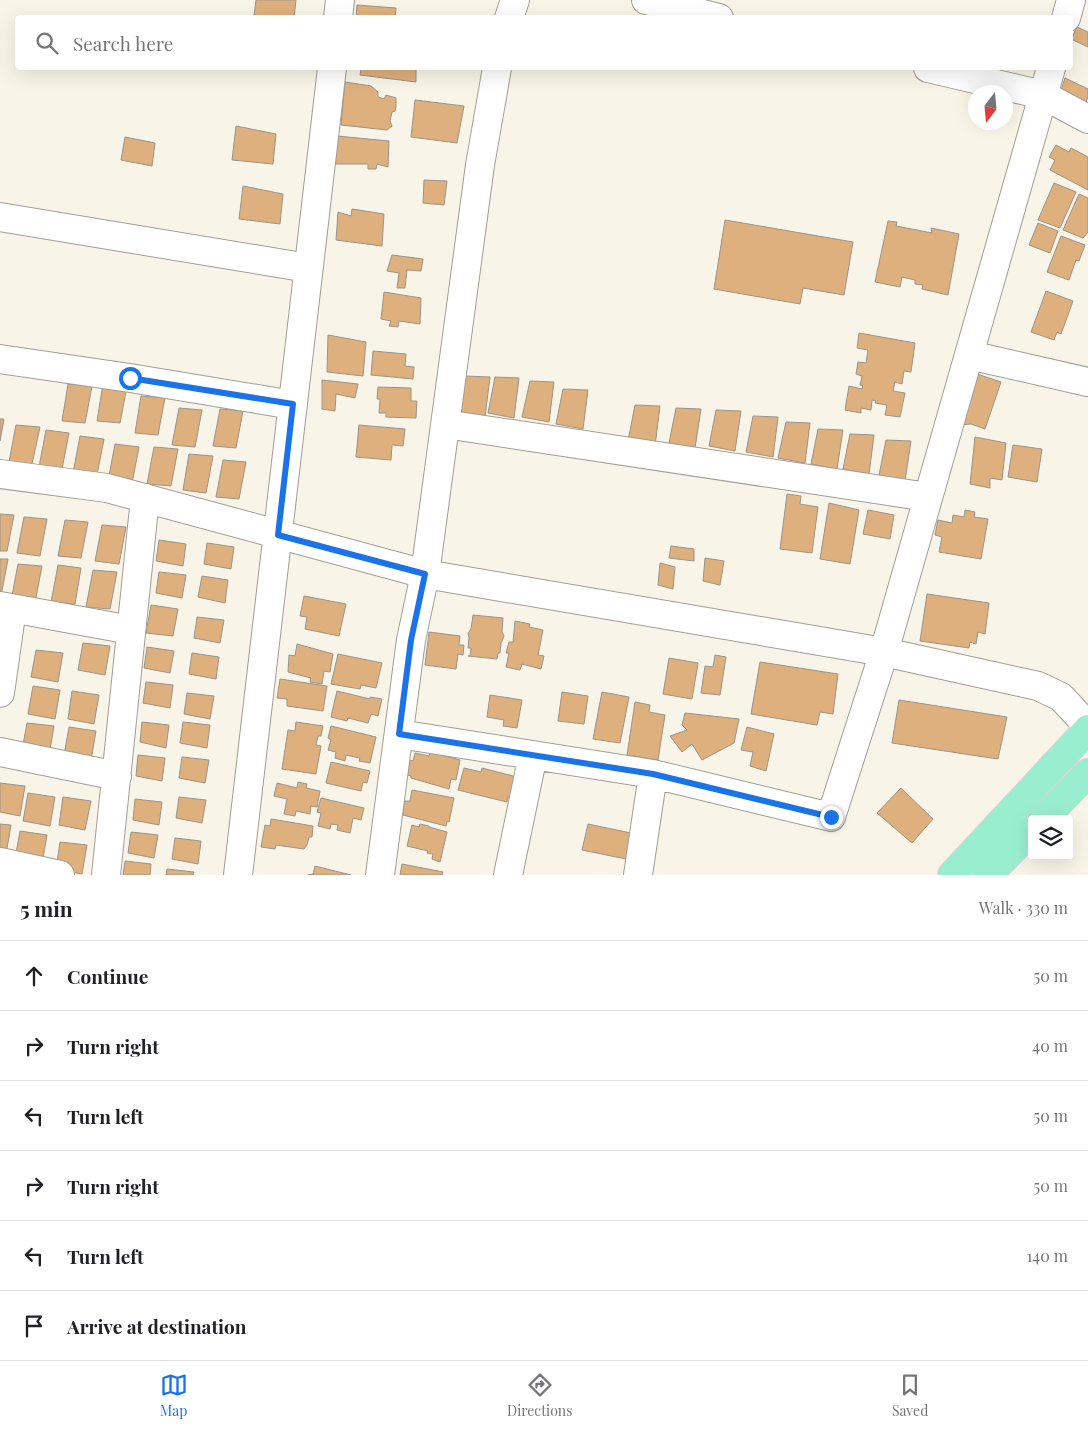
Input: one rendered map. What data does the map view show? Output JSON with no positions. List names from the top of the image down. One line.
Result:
{"north":"bottom","page":{"search":"Search here","heading":["5 min","Walk · 330 m"],"list":[["Continue","50 m"],["Turn right","40 m"],["Turn left","50 m"],["Turn right","50 m"],["Turn left","140 m"],"Arrive at destination"],"nav":["Map","Directions","Saved"]}}
